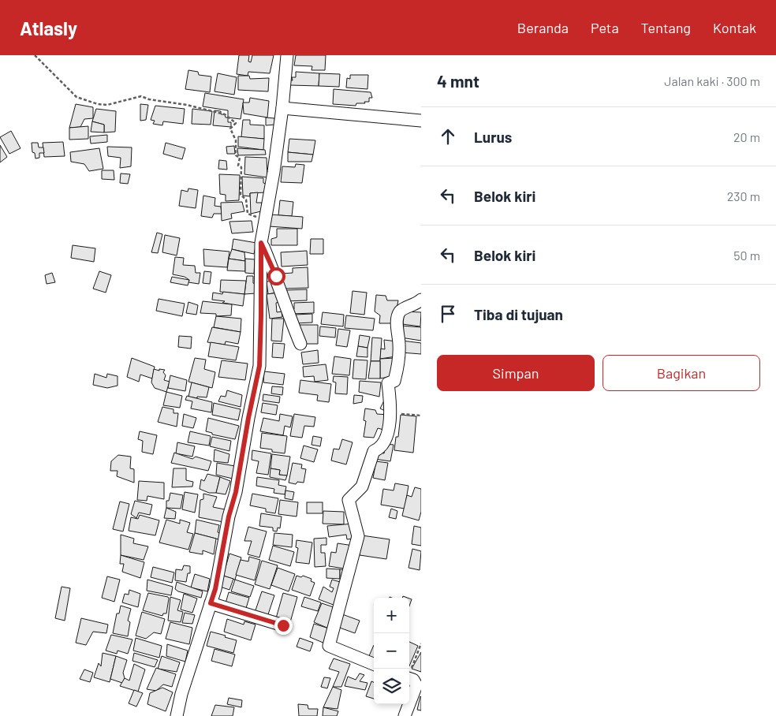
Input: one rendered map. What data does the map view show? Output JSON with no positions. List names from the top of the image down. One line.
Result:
{"page":{"header":"Atlasly","nav":["Beranda","Peta","Tentang","Kontak"],"heading":["4 mnt","Jalan kaki · 300 m"],"list":[["Lurus","20 m"],["Belok kiri","230 m"],["Belok kiri","50 m"],"Tiba di tujuan"],"buttons":["Simpan","Bagikan"],"map_buttons":["+","−"]}}
